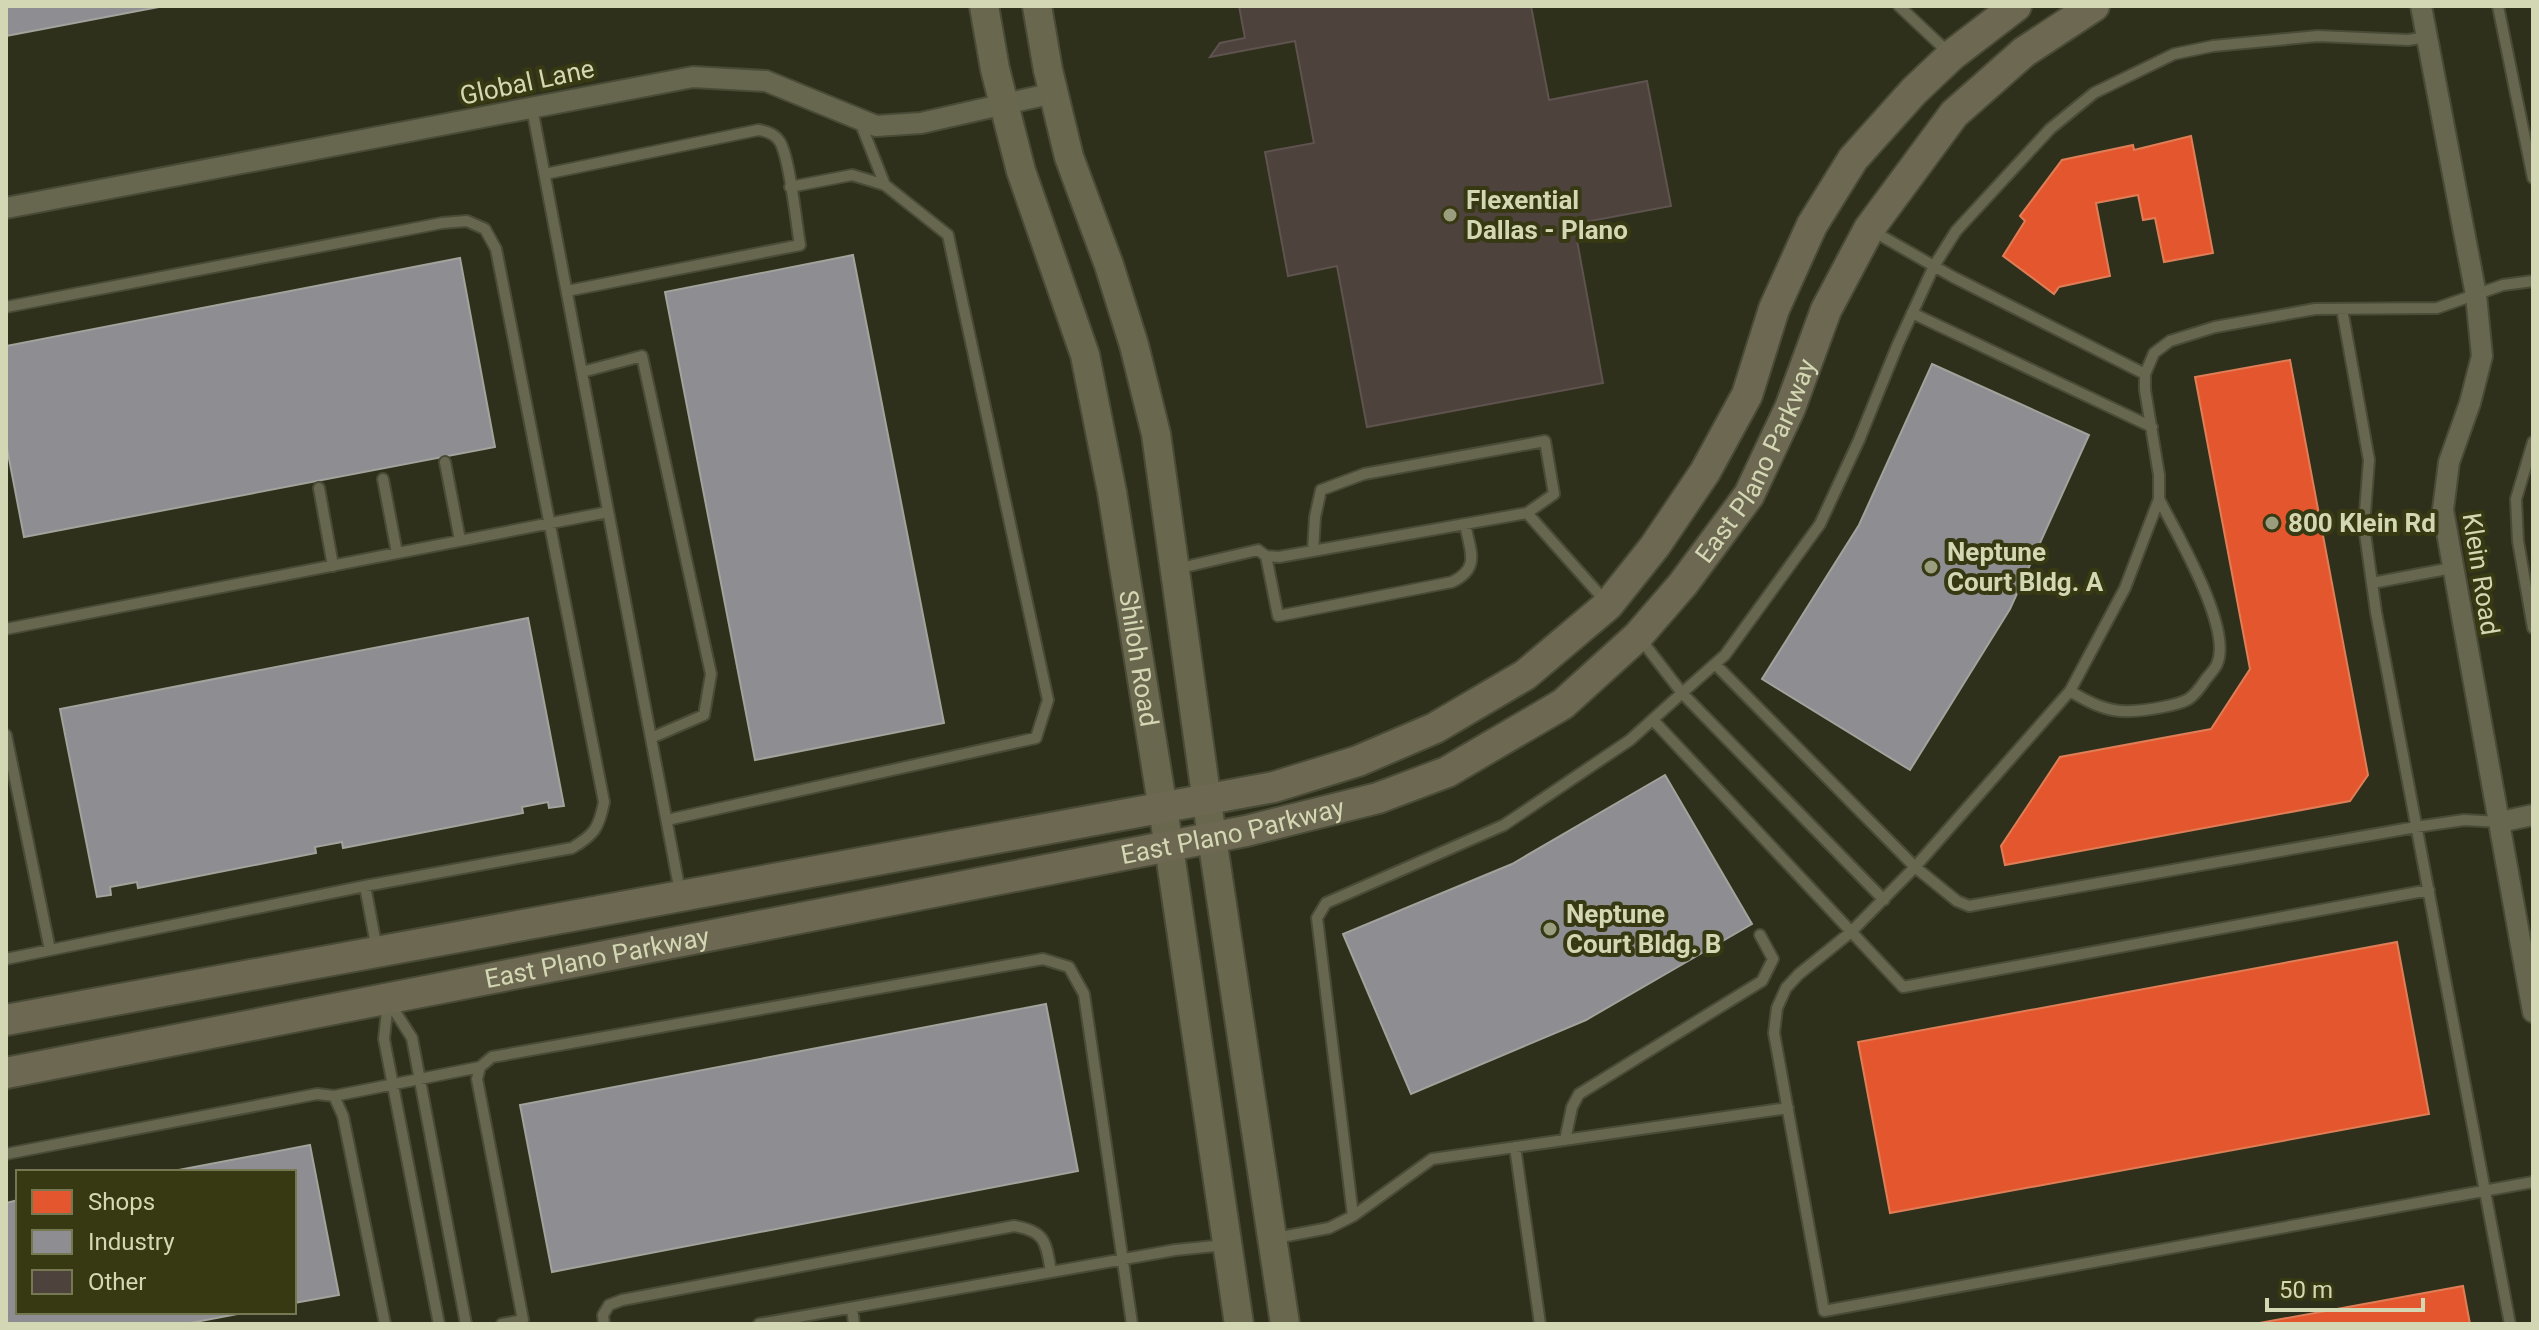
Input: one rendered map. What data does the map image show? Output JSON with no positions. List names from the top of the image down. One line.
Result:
{"streets":{"main road":["East Plano Parkway","Shiloh Road"],"street":["Global Lane","Klein Road"]},"crossings":[["Global Lane","Shiloh Road"],["East Plano Parkway","Shiloh Road"]],"places":["Flexential Dallas - Plano","800 Klein Rd","Neptune Court Bldg. A","Neptune Court Bldg. B"],"legend":["Shops","Industry","Other"],"scale_bar":"50 m"}
